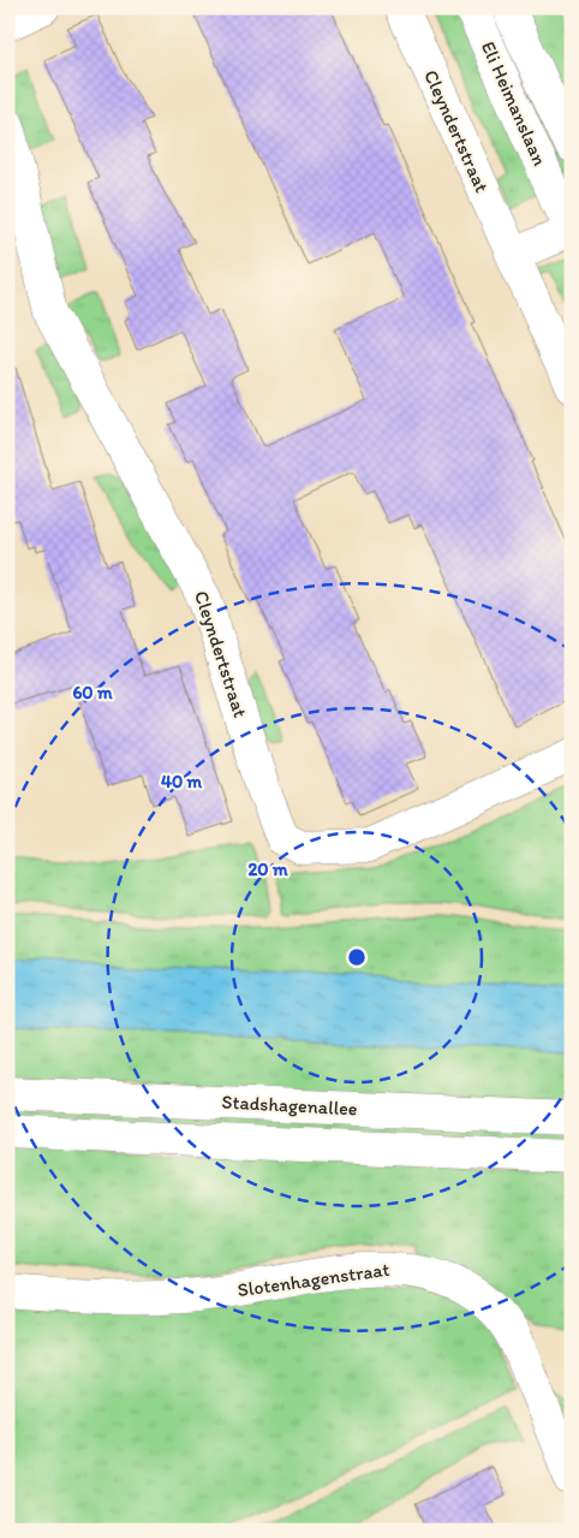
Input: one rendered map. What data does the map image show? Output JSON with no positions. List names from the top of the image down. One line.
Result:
{"streets":{"street":["Eli Heimanslaan","Cleyndertstraat","Stadshagenallee","Slotenhagenstraat"]},"rings":["60 m","40 m","20 m"]}
